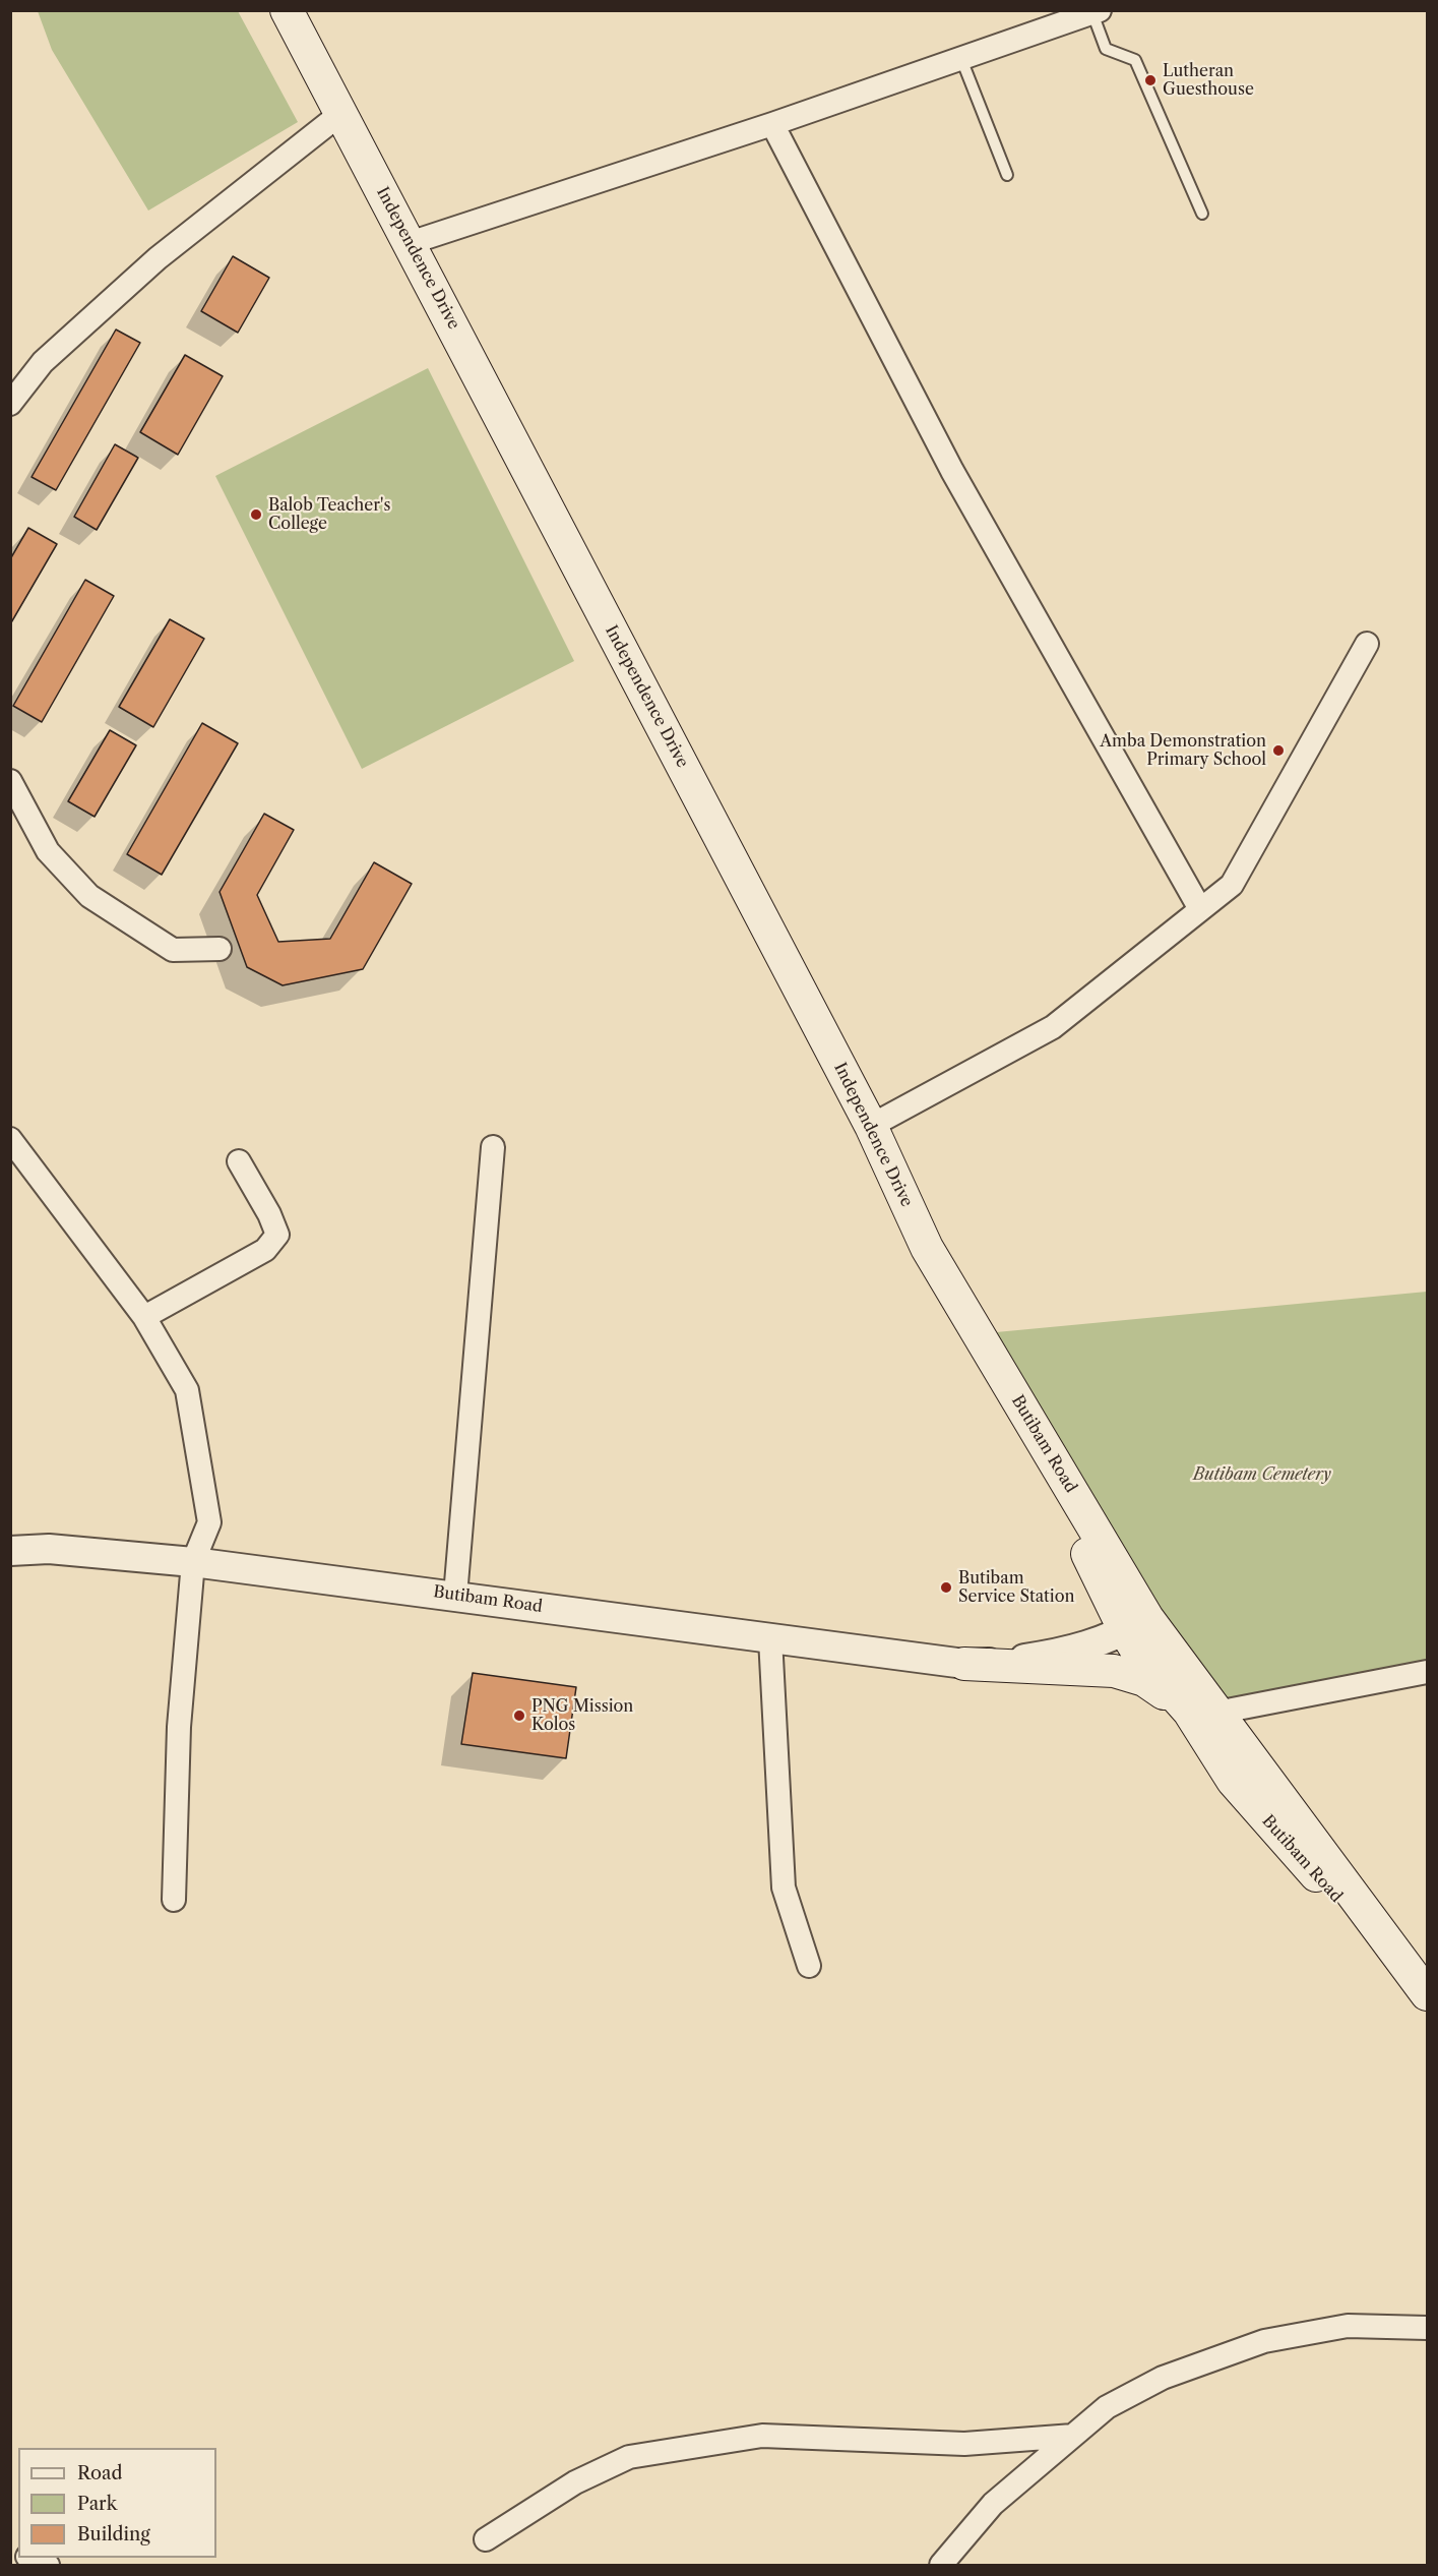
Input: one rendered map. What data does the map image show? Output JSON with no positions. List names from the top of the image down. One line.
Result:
{"streets":{"main road":["Independence Drive","Butibam Road"]},"crossings":[["Independence Drive","Butibam Road"]],"parks":["Butibam Cemetery"],"places":["Lutheran Guesthouse","Balob Teacher's College","Amba Demonstration Primary School","Butibam Service Station","PNG Mission Kolos"],"legend":["Road","Park","Building"]}
